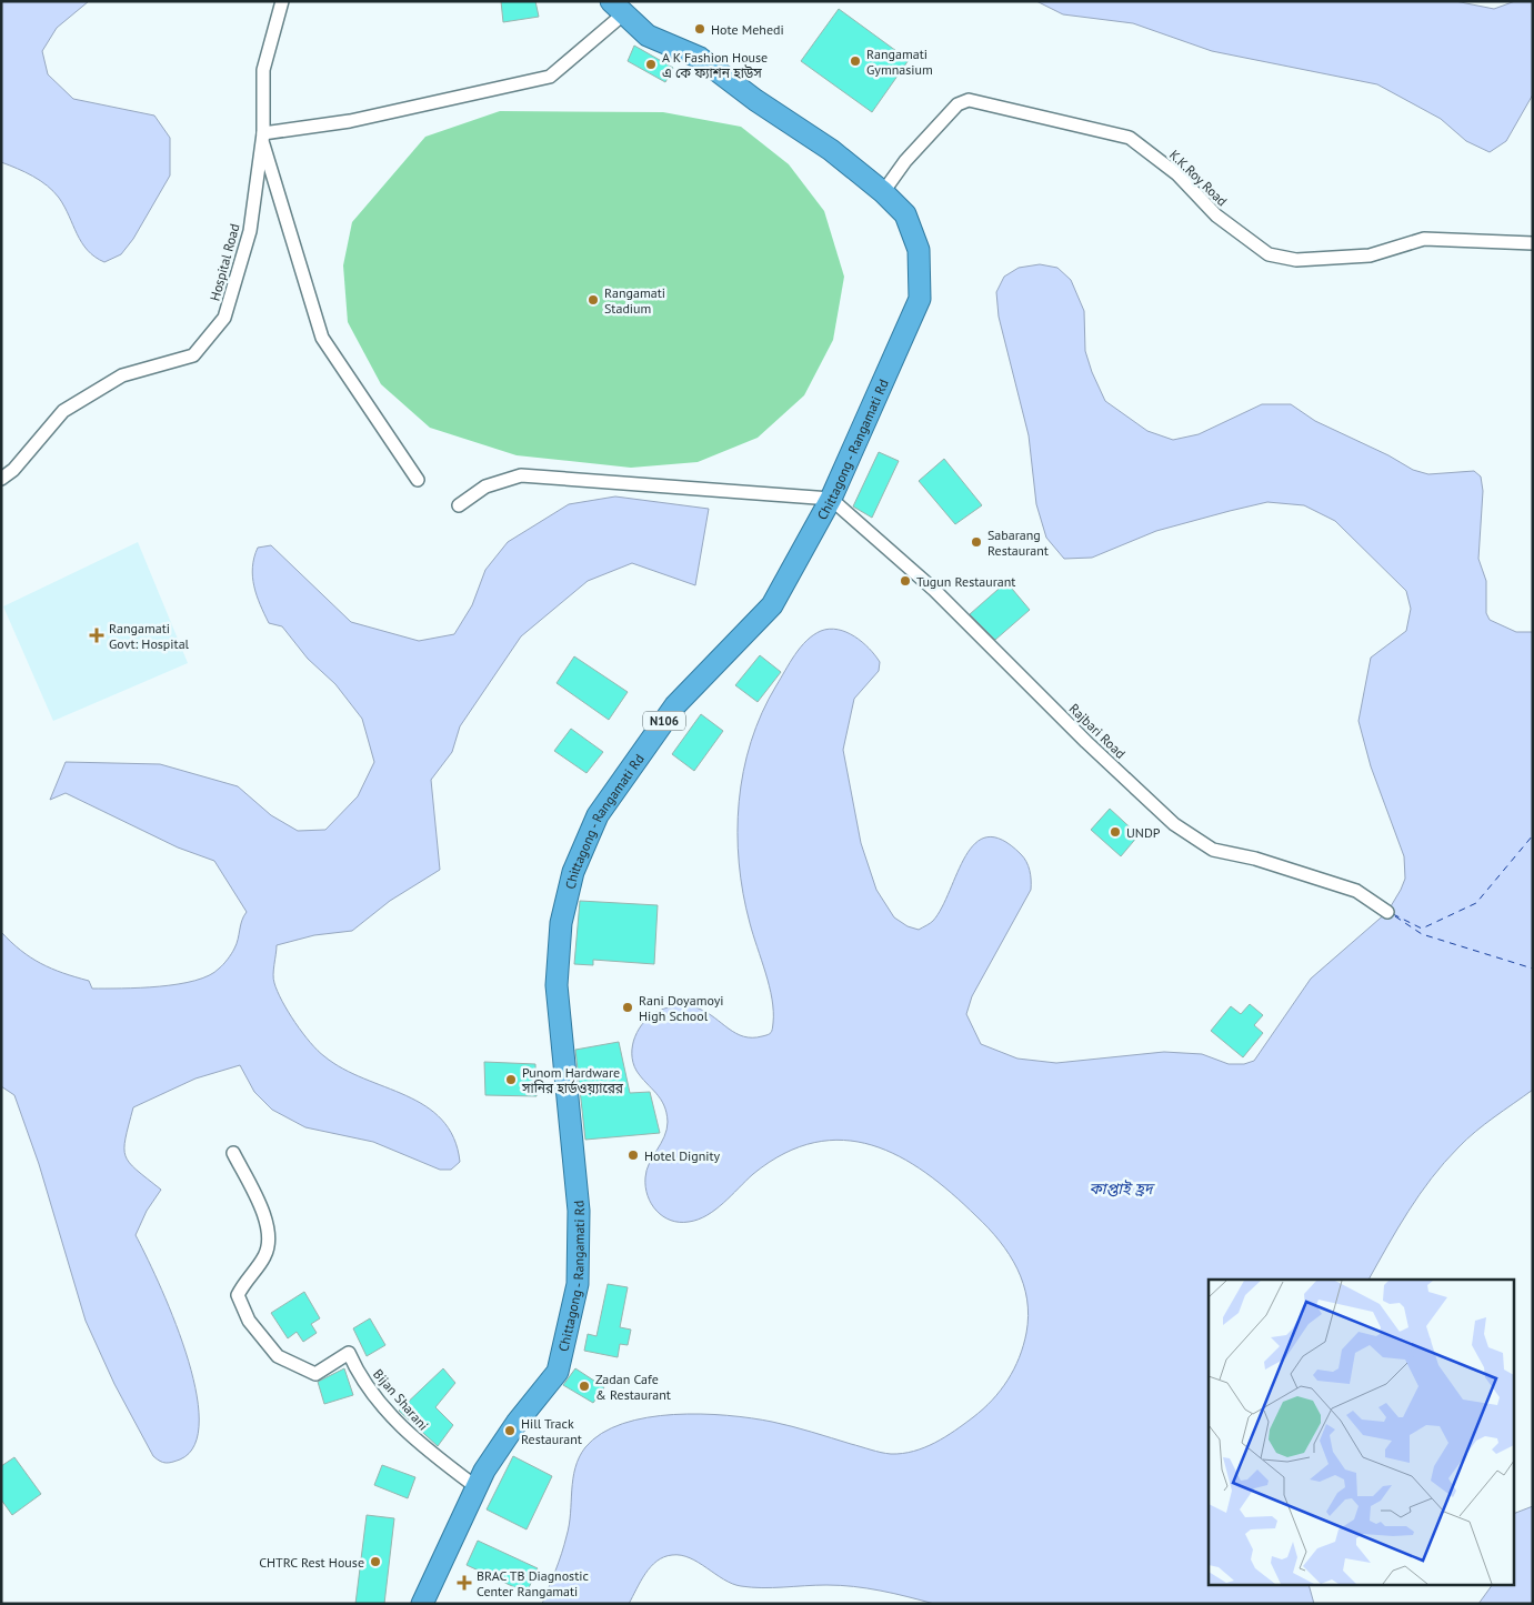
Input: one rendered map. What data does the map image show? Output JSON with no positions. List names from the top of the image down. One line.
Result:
{"streets":{"highway":["Chittagong - Rangamati Rd","N106"],"street":["K.K.Roy Road","Hospital Road","Rajbari Road","Bijan Sharani"]},"crossings":[["K.K.Roy Road","Chittagong - Rangamati Rd"],["Chittagong - Rangamati Rd","Rajbari Road"],["Chittagong - Rangamati Rd","Bijan Sharani"]],"water":["কাপ্তাই হ্রদ"],"places":{"other":["Hote Mehedi","Rangamati Gymnasium","A K Fashion House এ কে ফ্যাশন হাউস","Rangamati Stadium","Sabarang Restaurant","Tugun Restaurant","UNDP","Rani Doyamoyi High School","Punom Hardware সানির হার্ডওয়্যারের","Hotel Dignity","Zadan Cafe & Restaurant","Hill Track Restaurant","CHTRC Rest House"],"health":["Rangamati Govt: Hospital","BRAC TB Diagnostic Center Rangamati"]}}
